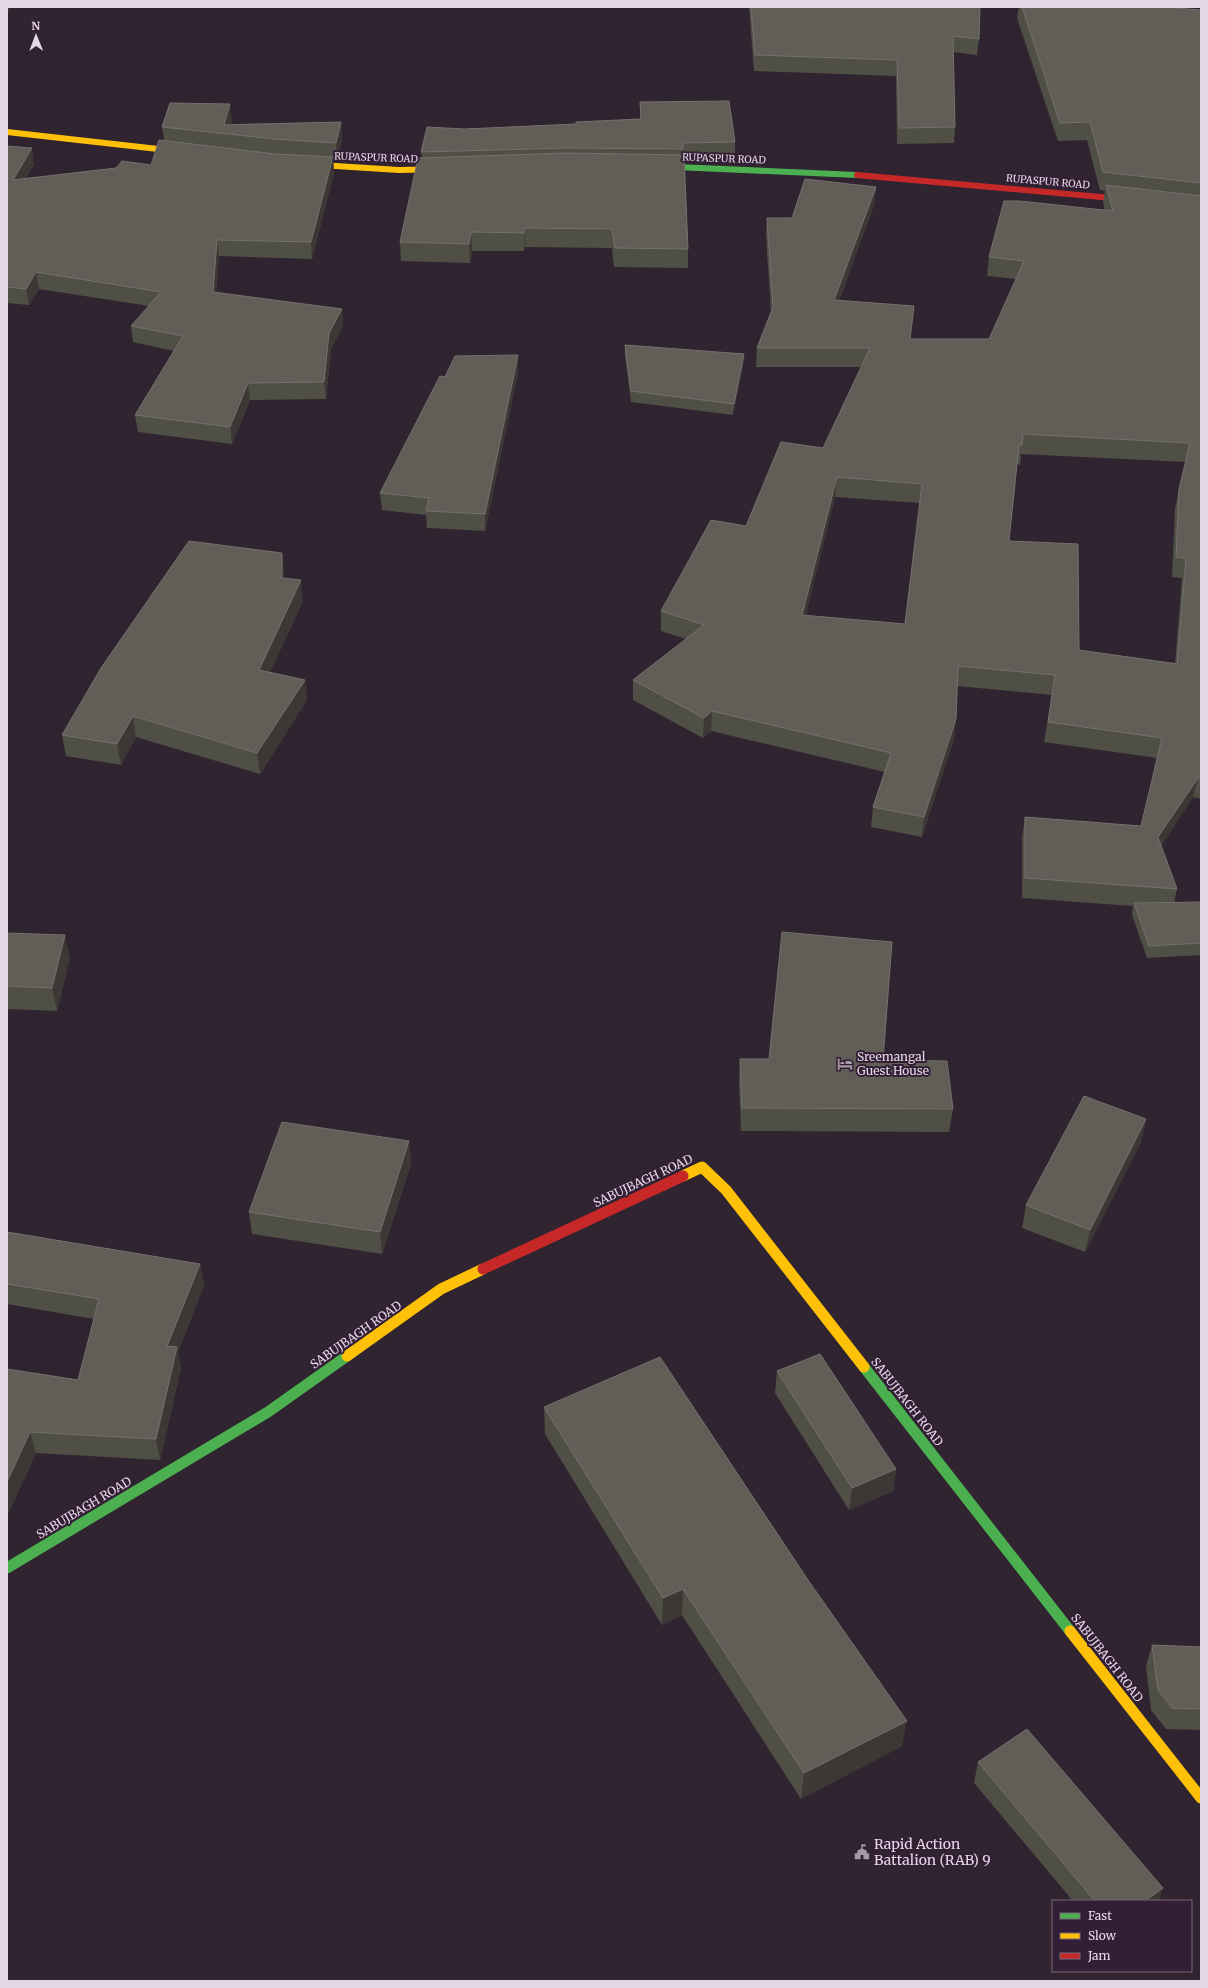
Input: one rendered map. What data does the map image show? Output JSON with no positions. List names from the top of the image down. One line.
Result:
{"streets":{"street":["RUPASPUR ROAD","SABUJBAGH ROAD"]},"places":{"hotel":["Sreemangal Guest House"],"public building":["Rapid Action Battalion (RAB) 9"]},"legend":["Fast","Slow","Jam"],"north":"top"}
